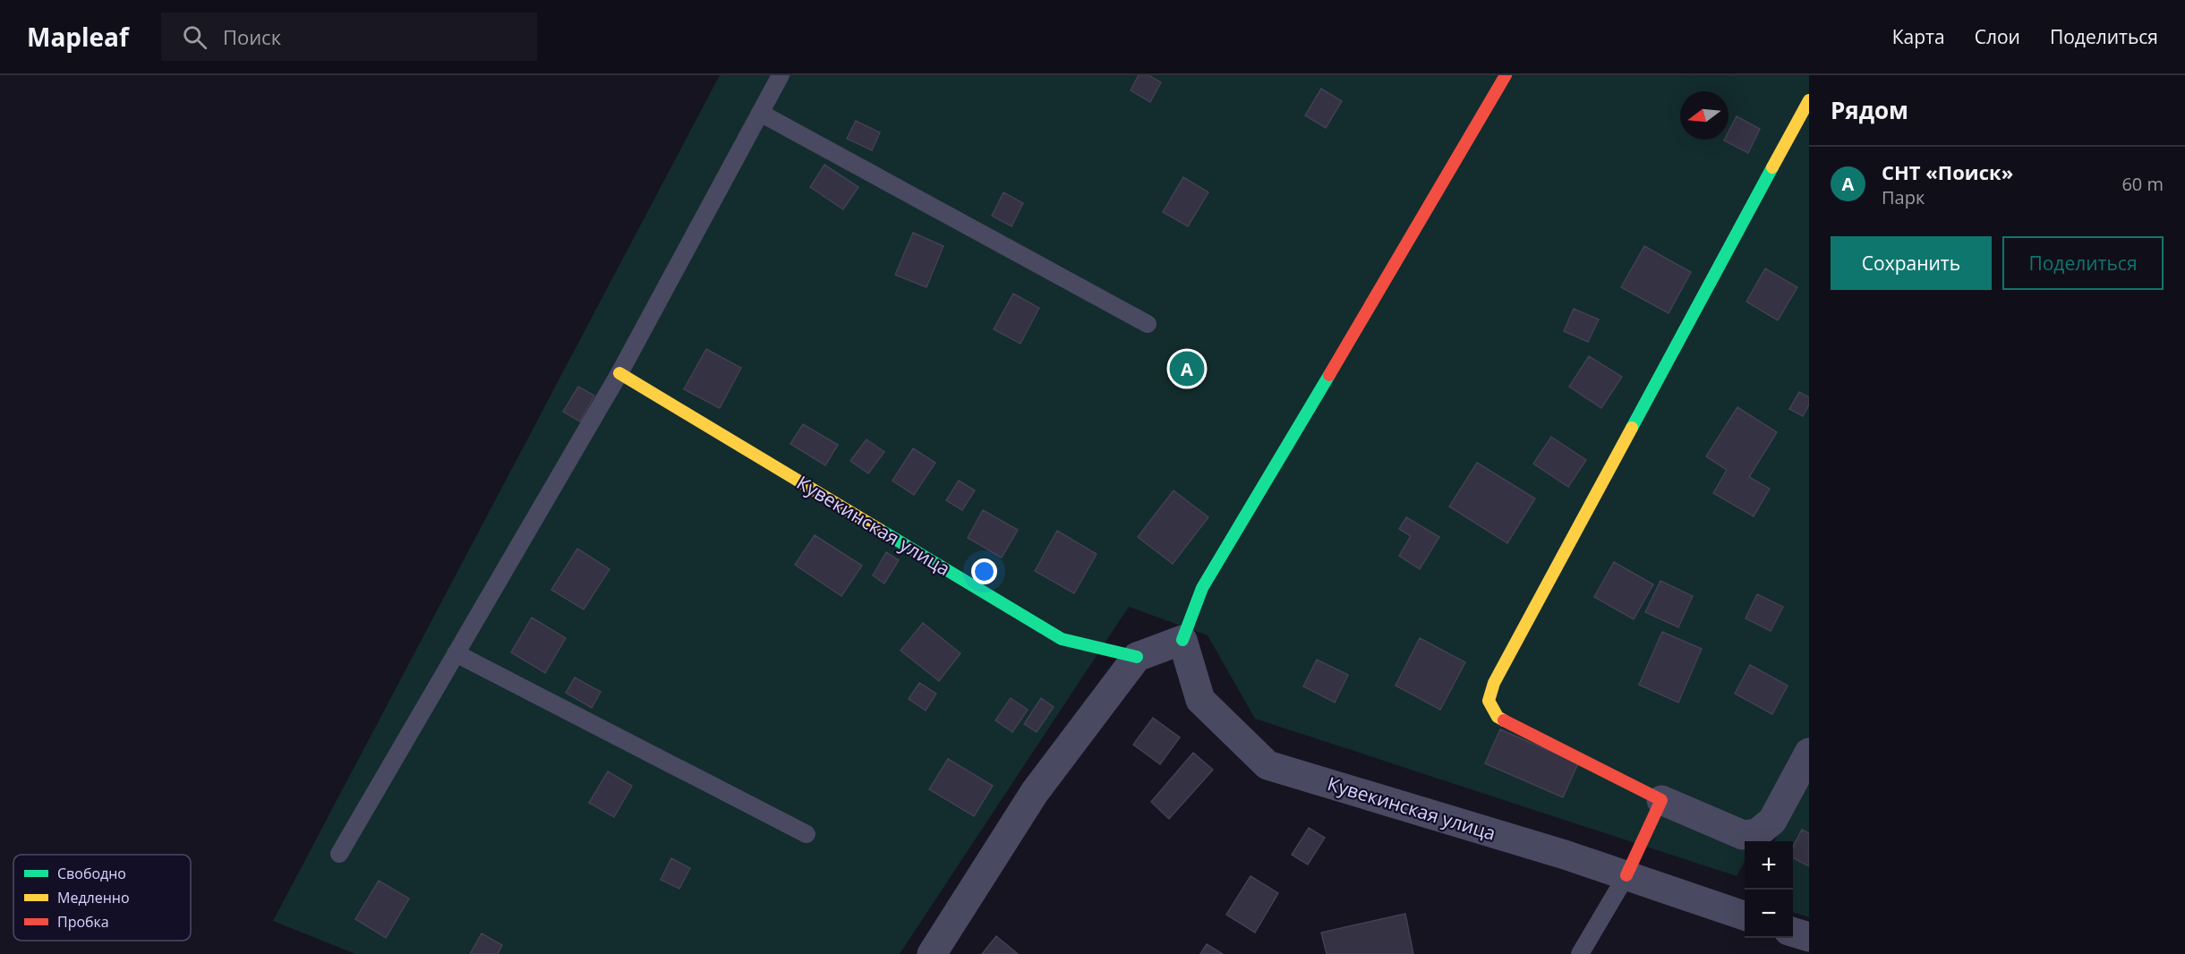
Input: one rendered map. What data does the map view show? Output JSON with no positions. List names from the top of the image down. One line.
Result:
{"streets":{"street":["Кувекинская улица"]},"legend":["Свободно","Медленно","Пробка"],"north":"left","page":{"header":"Mapleaf","search":"Поиск","nav":["Карта","Слои","Поделиться"],"heading":"Рядом","list":[{"mark":"A","name":"СНТ «Поиск»","note":"Парк","value":"60 m"}],"buttons":["Сохранить","Поделиться"],"pins":"A","map_buttons":["+","−"]}}
